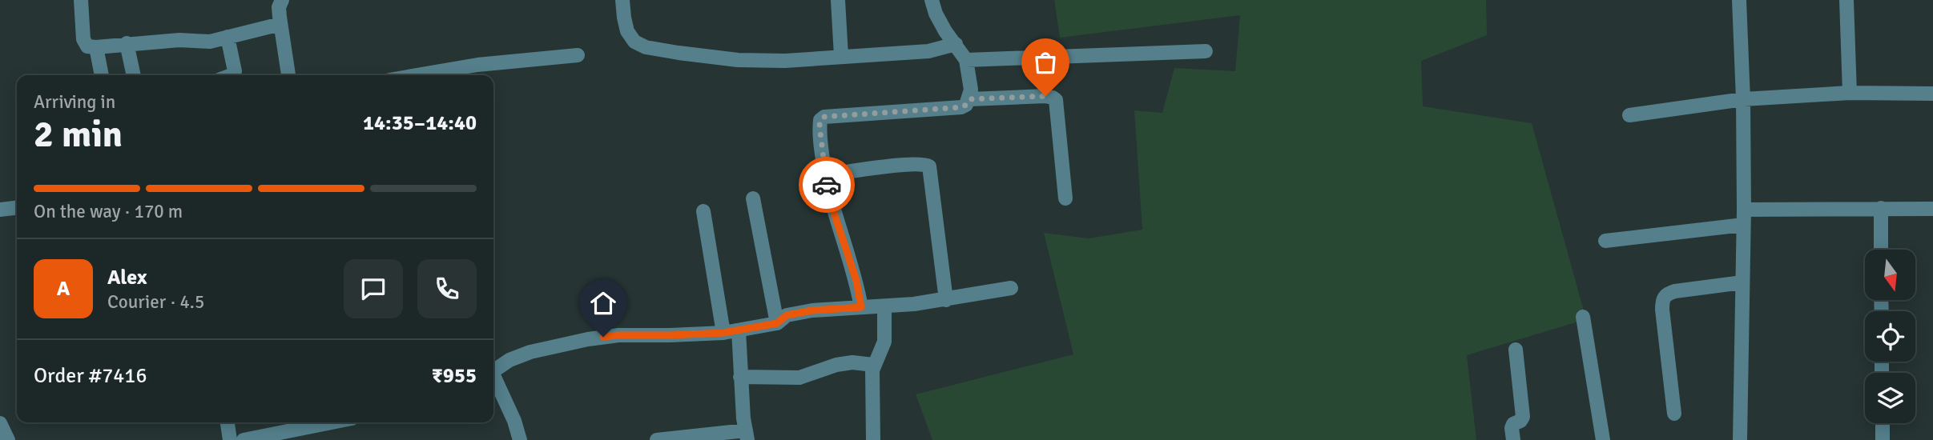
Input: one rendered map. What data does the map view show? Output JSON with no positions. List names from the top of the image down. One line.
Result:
{"north":"bottom","page":{"heading":["2 min","Arriving in","14:35–14:40"],"panel":["Alex","Courier · 4.5","Order #7416","₹955"],"bar":"On the way · 170 m","round":"A"}}
